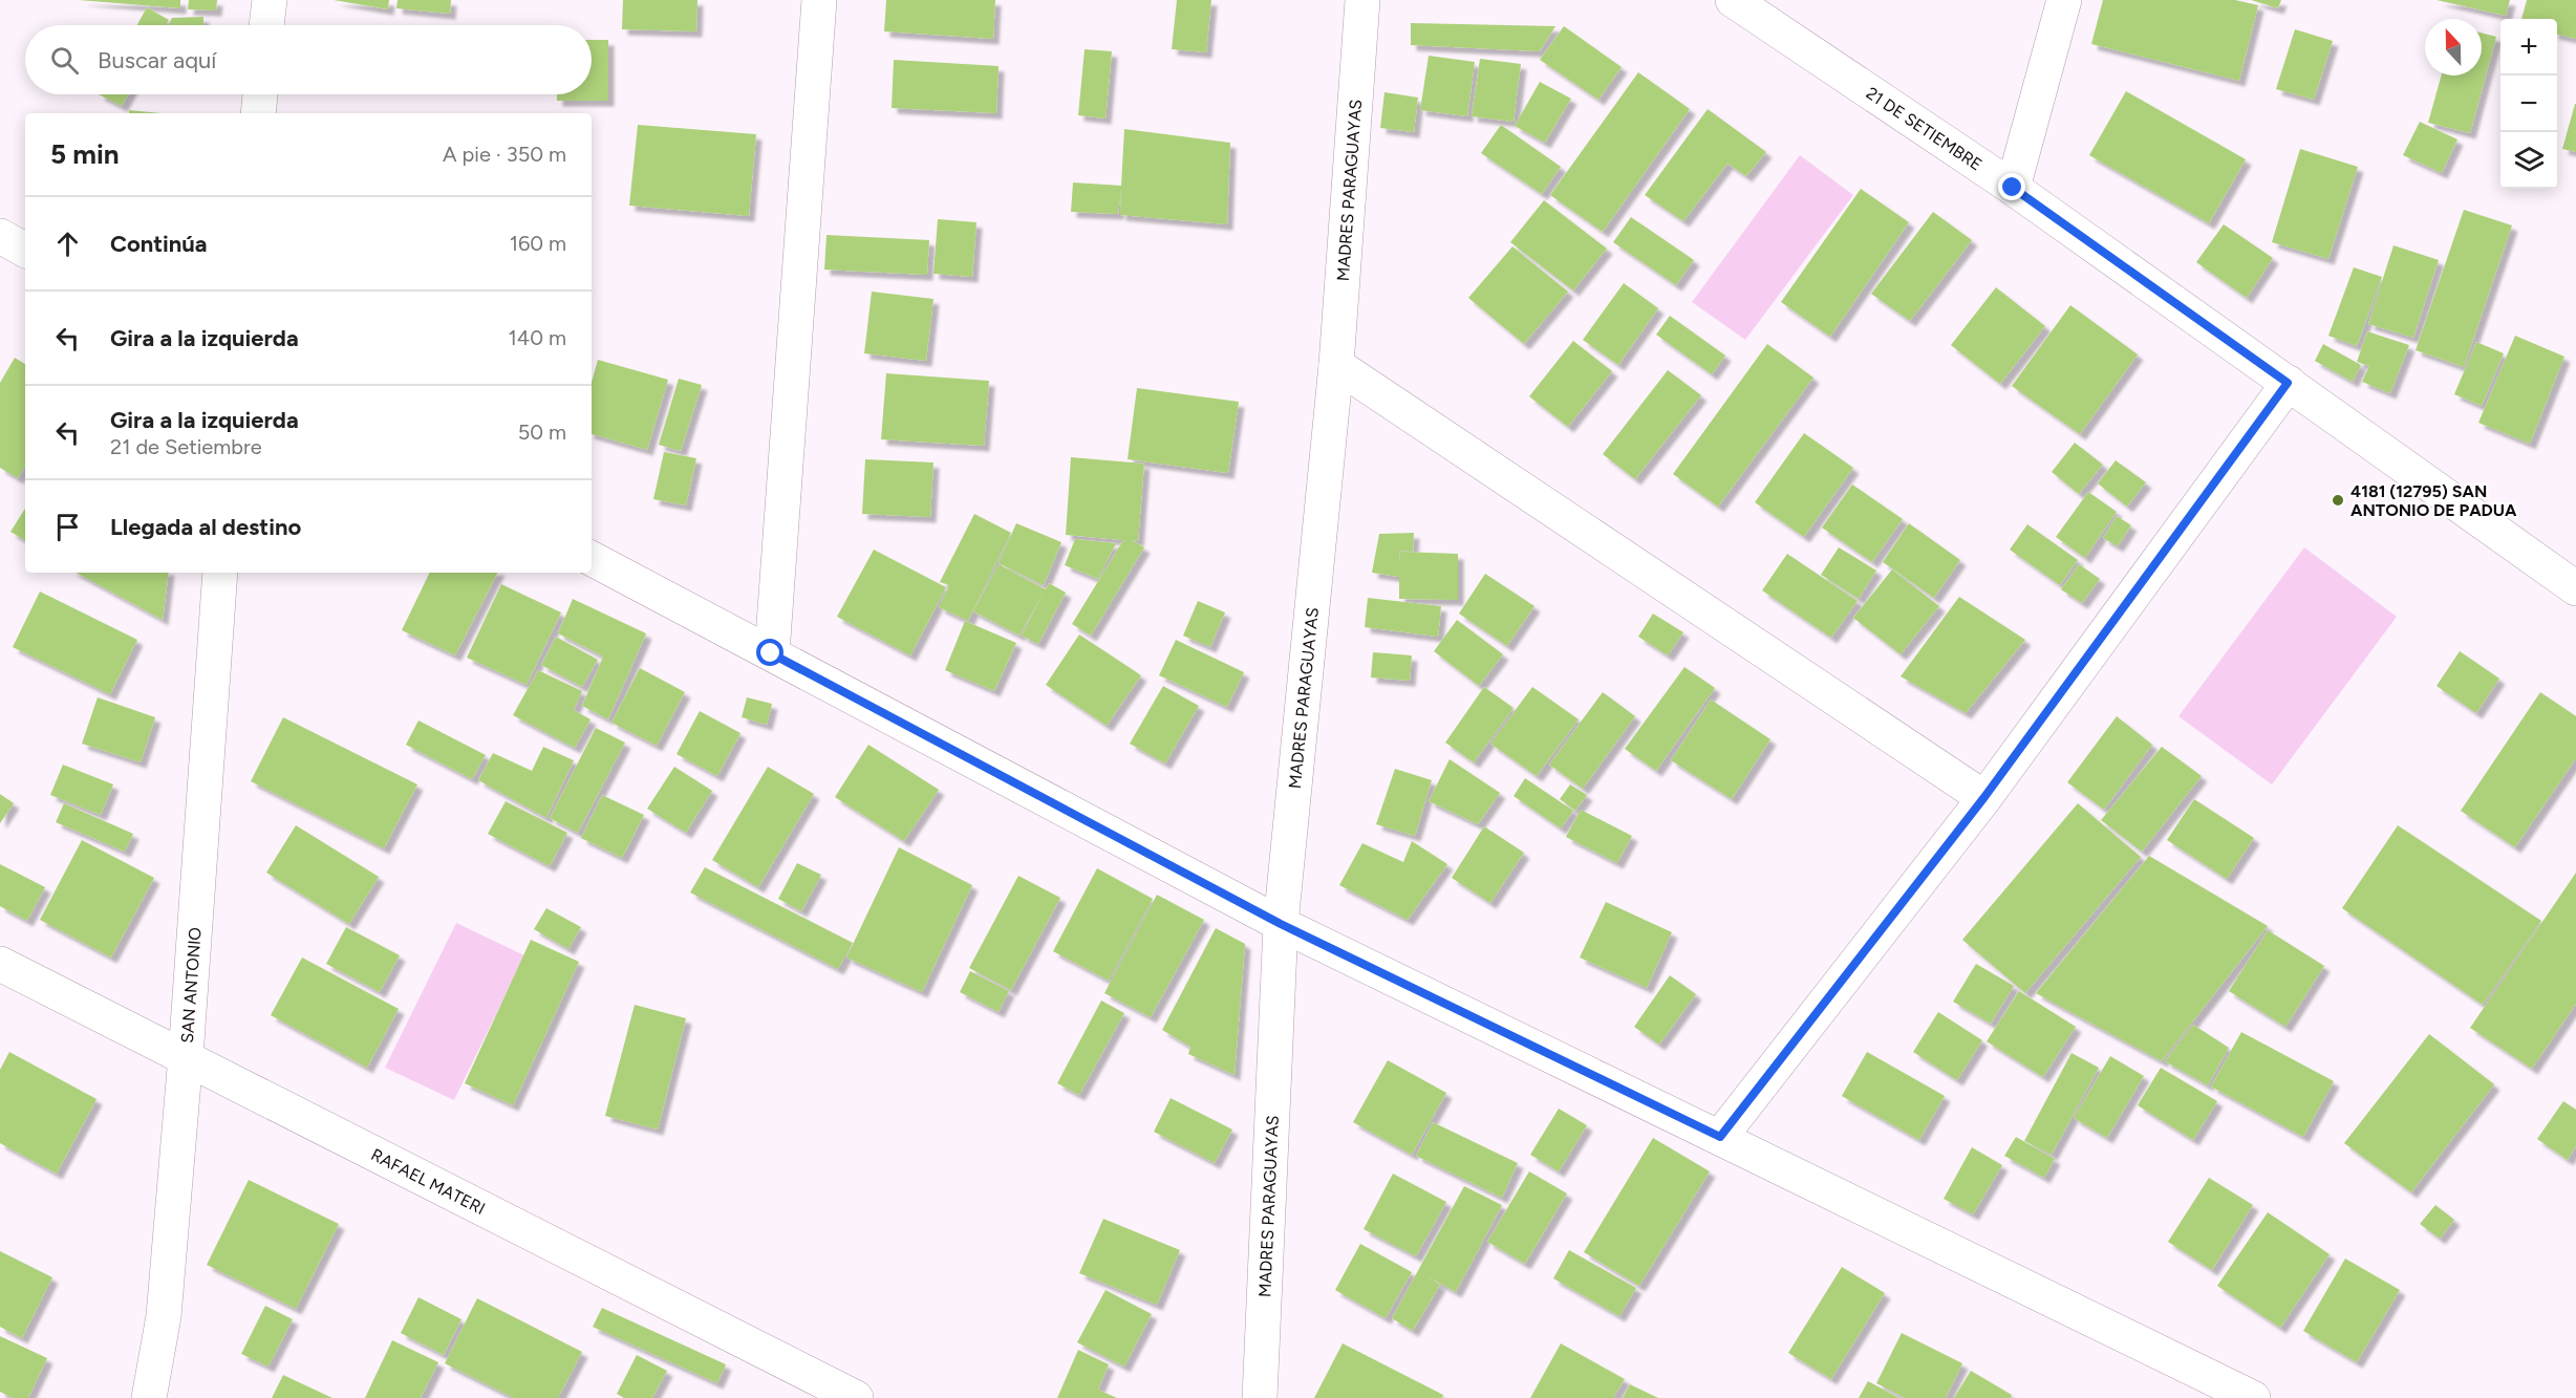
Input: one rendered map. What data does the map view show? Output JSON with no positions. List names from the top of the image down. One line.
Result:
{"streets":{"street":["21 DE SETIEMBRE","MADRES PARAGUAYAS","SAN ANTONIO","RAFAEL MATERI"]},"crossings":[["SAN ANTONIO","RAFAEL MATERI"]],"places":["4181 (12795) SAN ANTONIO DE PADUA"],"north":"top","page":{"map_buttons":["+","−"],"search":"Buscar aquí","heading":["5 min","A pie · 350 m"],"list":[["Continúa","160 m"],["Gira a la izquierda","140 m"],["Gira a la izquierda","21 de Setiembre","50 m"],"Llegada al destino"]}}
